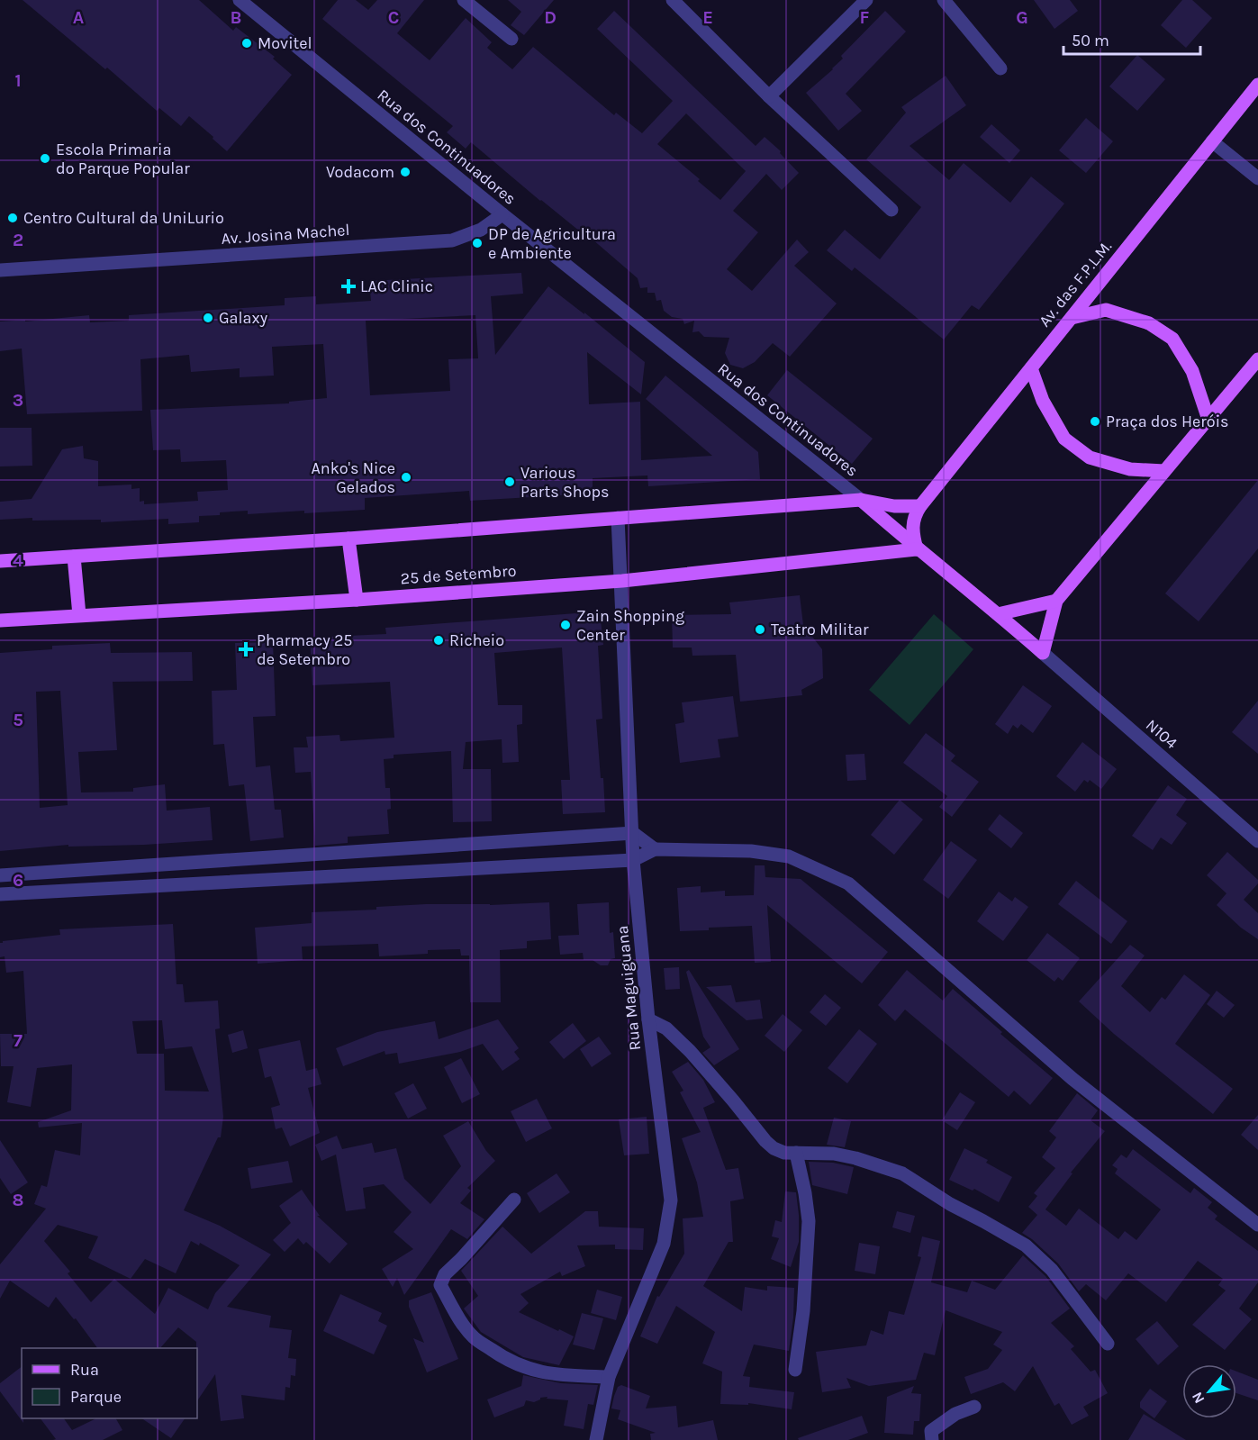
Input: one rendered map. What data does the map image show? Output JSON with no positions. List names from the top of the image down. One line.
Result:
{"streets":{"main road":["Av. das F.P.L.M.","25 de Setembro","N104"],"street":["Rua dos Continuadores","Av. Josina Machel","Rua Maguiguana"]},"crossings":[["Rua dos Continuadores","Av. Josina Machel"],["Rua dos Continuadores","N104"],["25 de Setembro","N104"],["25 de Setembro","Rua Maguiguana"]],"places":{"other":["Movitel","Escola Primaria do Parque Popular","Vodacom","Centro Cultural da UniLurio","DP de Agricultura e Ambiente","Galaxy","Praça dos Heróis","Anko's Nice Gelados","Various Parts Shops","Zain Shopping Center","Teatro Militar","Richeio"],"health":["LAC Clinic","Pharmacy 25 de Setembro"]},"legend":["Rua","Parque"],"scale_bar":"50 m","north":"bottom left","grid":{"columns":["A","B","C","D","E","F","G"],"rows":["1","2","3","4","5","6","7","8"]}}
